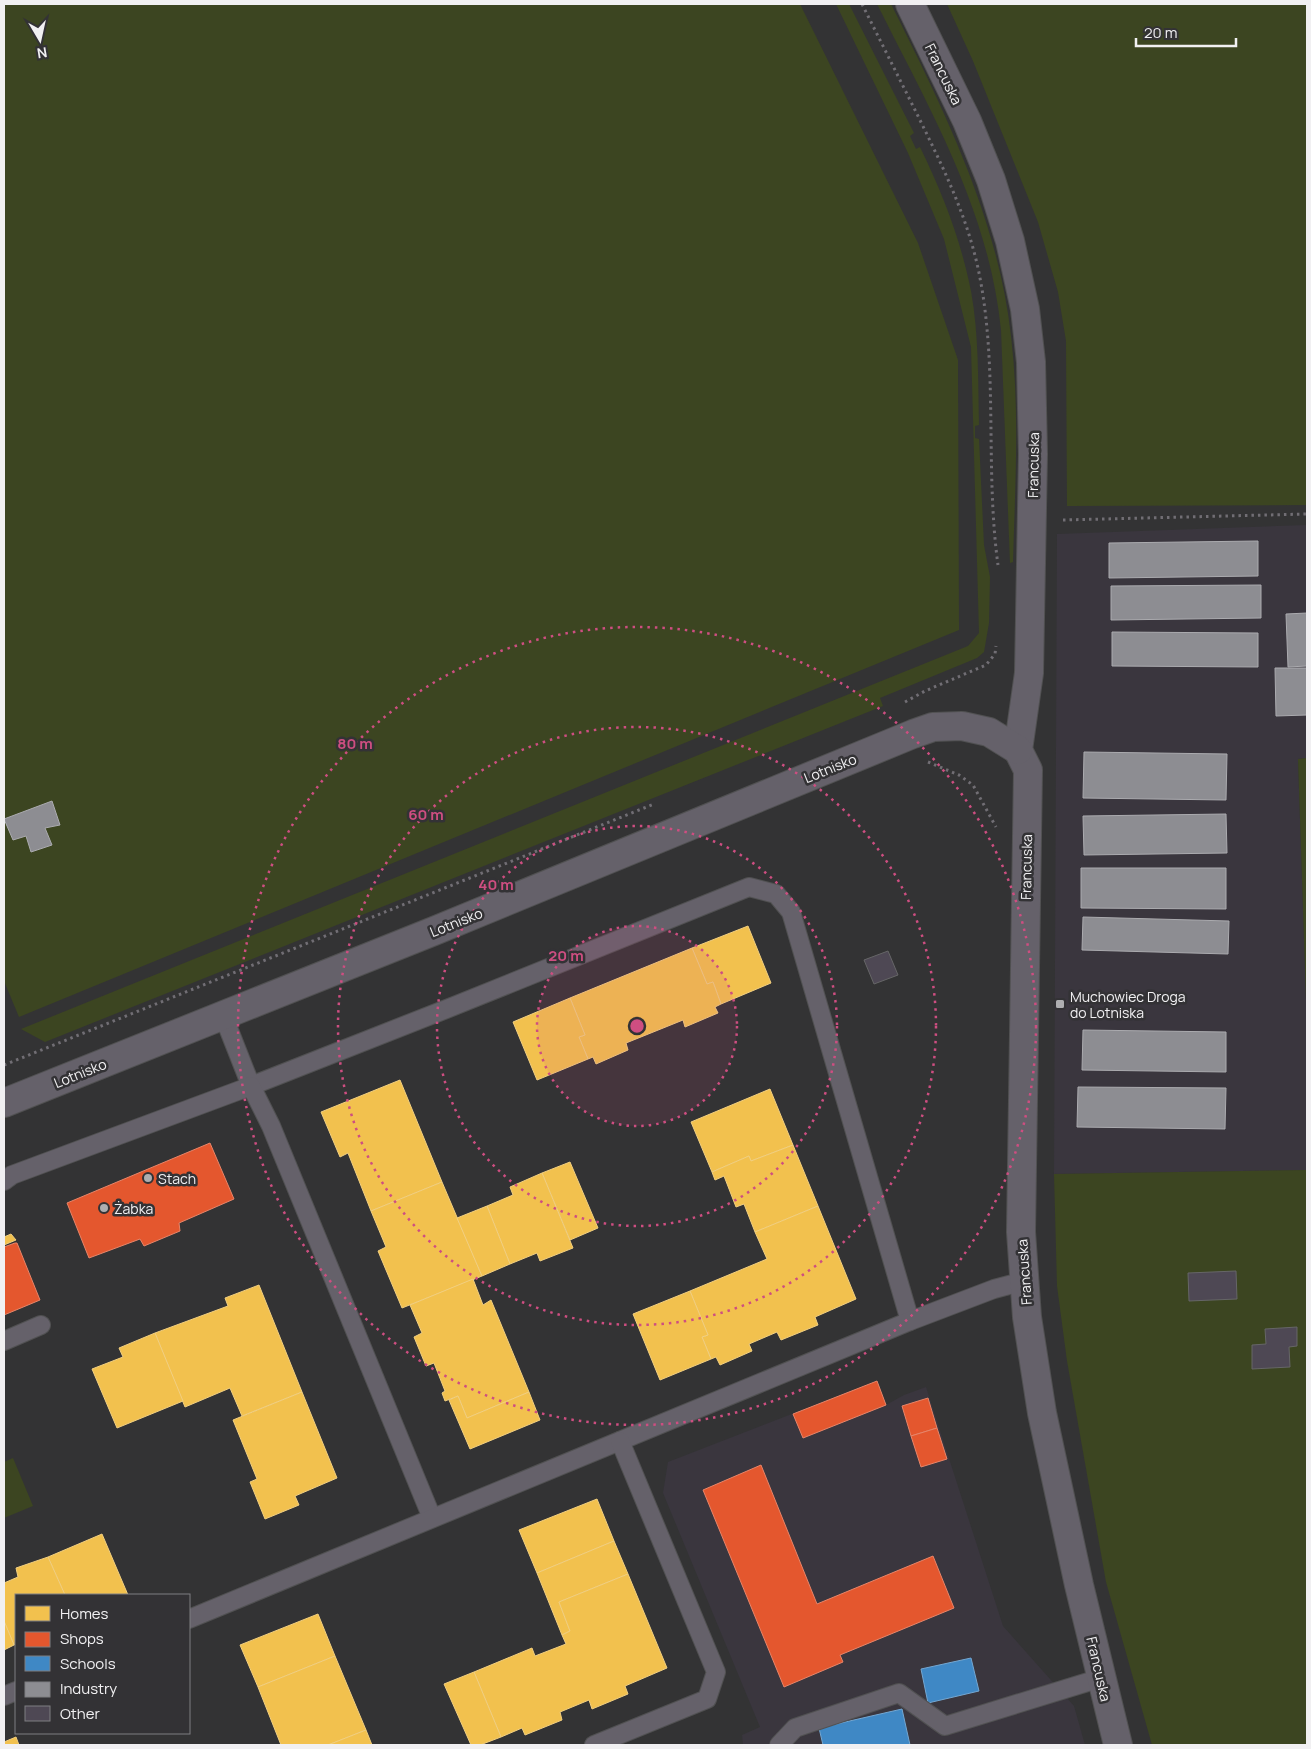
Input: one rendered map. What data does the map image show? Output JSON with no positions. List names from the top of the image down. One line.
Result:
{"streets":{"street":["Francuska","Lotnisko"]},"crossings":[["Francuska","Lotnisko"]],"places":{"transit":["Muchowiec Droga do Lotniska"],"other":["Stach","Żabka"]},"legend":["Homes","Shops","Schools","Industry","Other"],"scale_bar":"20 m","north":"bottom","rings":["80 m","60 m","40 m","20 m"]}
